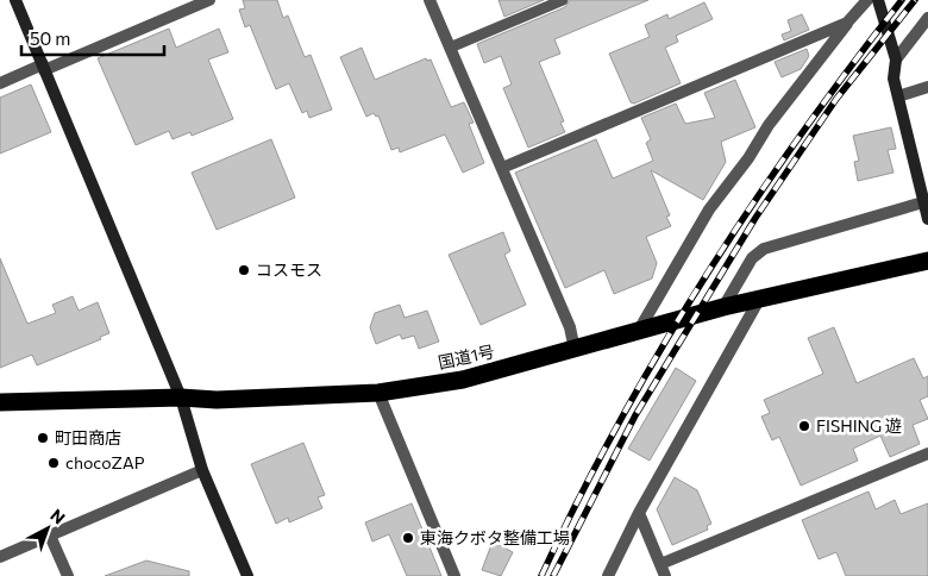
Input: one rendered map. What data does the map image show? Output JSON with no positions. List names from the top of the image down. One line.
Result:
{"streets":{"highway":["国道1号"]},"places":["コスモス","FISHING 遊","町田商店","chocoZAP","東海クボタ整備工場"],"scale_bar":"50 m","north":"top right"}
